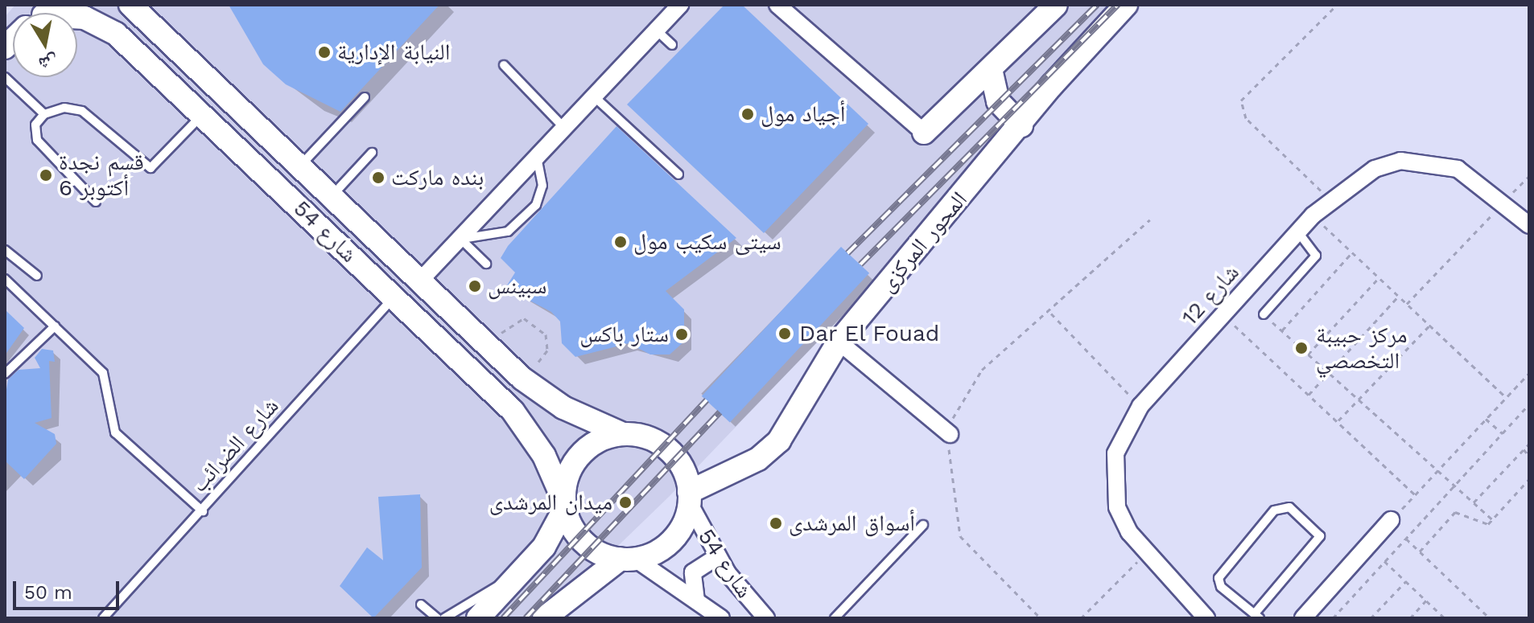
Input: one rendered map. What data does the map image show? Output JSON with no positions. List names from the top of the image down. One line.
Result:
{"streets":{"main road":["شارع 54","المحور المركزى"],"street":["شارع 12"],"lane":["شارع الضرائب"]},"crossings":[["شارع 54","المحور المركزى"],["شارع 54","شارع الضرائب"]],"places":["النيابة الإدارية","أجياد مول","قسم نجدة 6 أكتوبر","بنده ماركت","سيتى سكيب مول","سبينس","Dar El Fouad","ستار باكس","مركز حبيبة التخصصي","ميدان المرشدى","أسواق المرشدى"],"scale_bar":"50 m","north":"bottom"}
